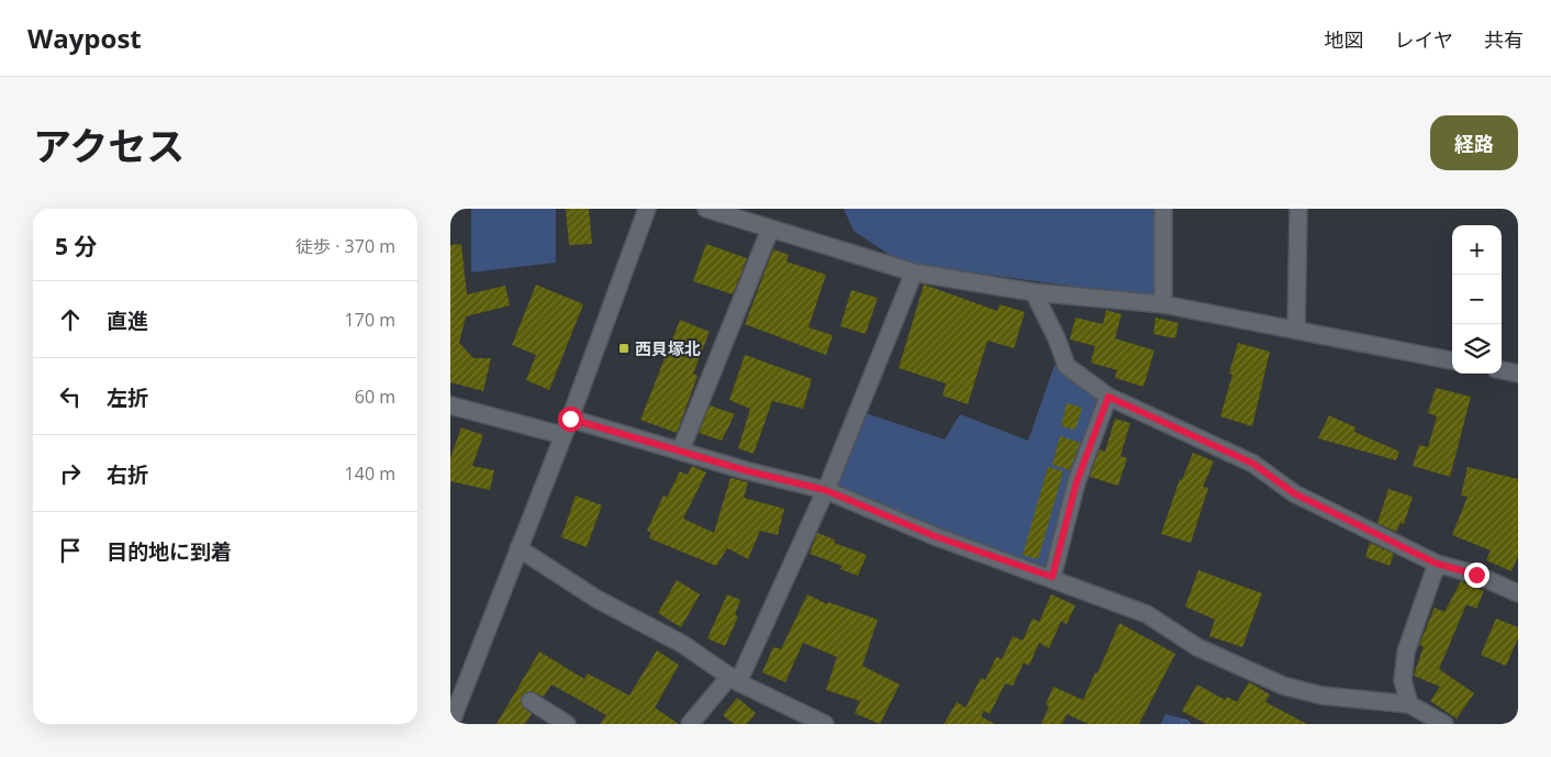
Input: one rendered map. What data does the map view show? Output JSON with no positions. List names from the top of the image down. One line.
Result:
{"places":{"transit":["西貝塚北"]},"page":{"header":"Waypost","nav":["地図","レイヤ","共有"],"title":"アクセス","buttons":"経路","heading":["5 分","徒歩 · 370 m"],"map_buttons":["+","−"],"list":[["直進","170 m"],["左折","60 m"],["右折","140 m"],"目的地に到着"]}}
